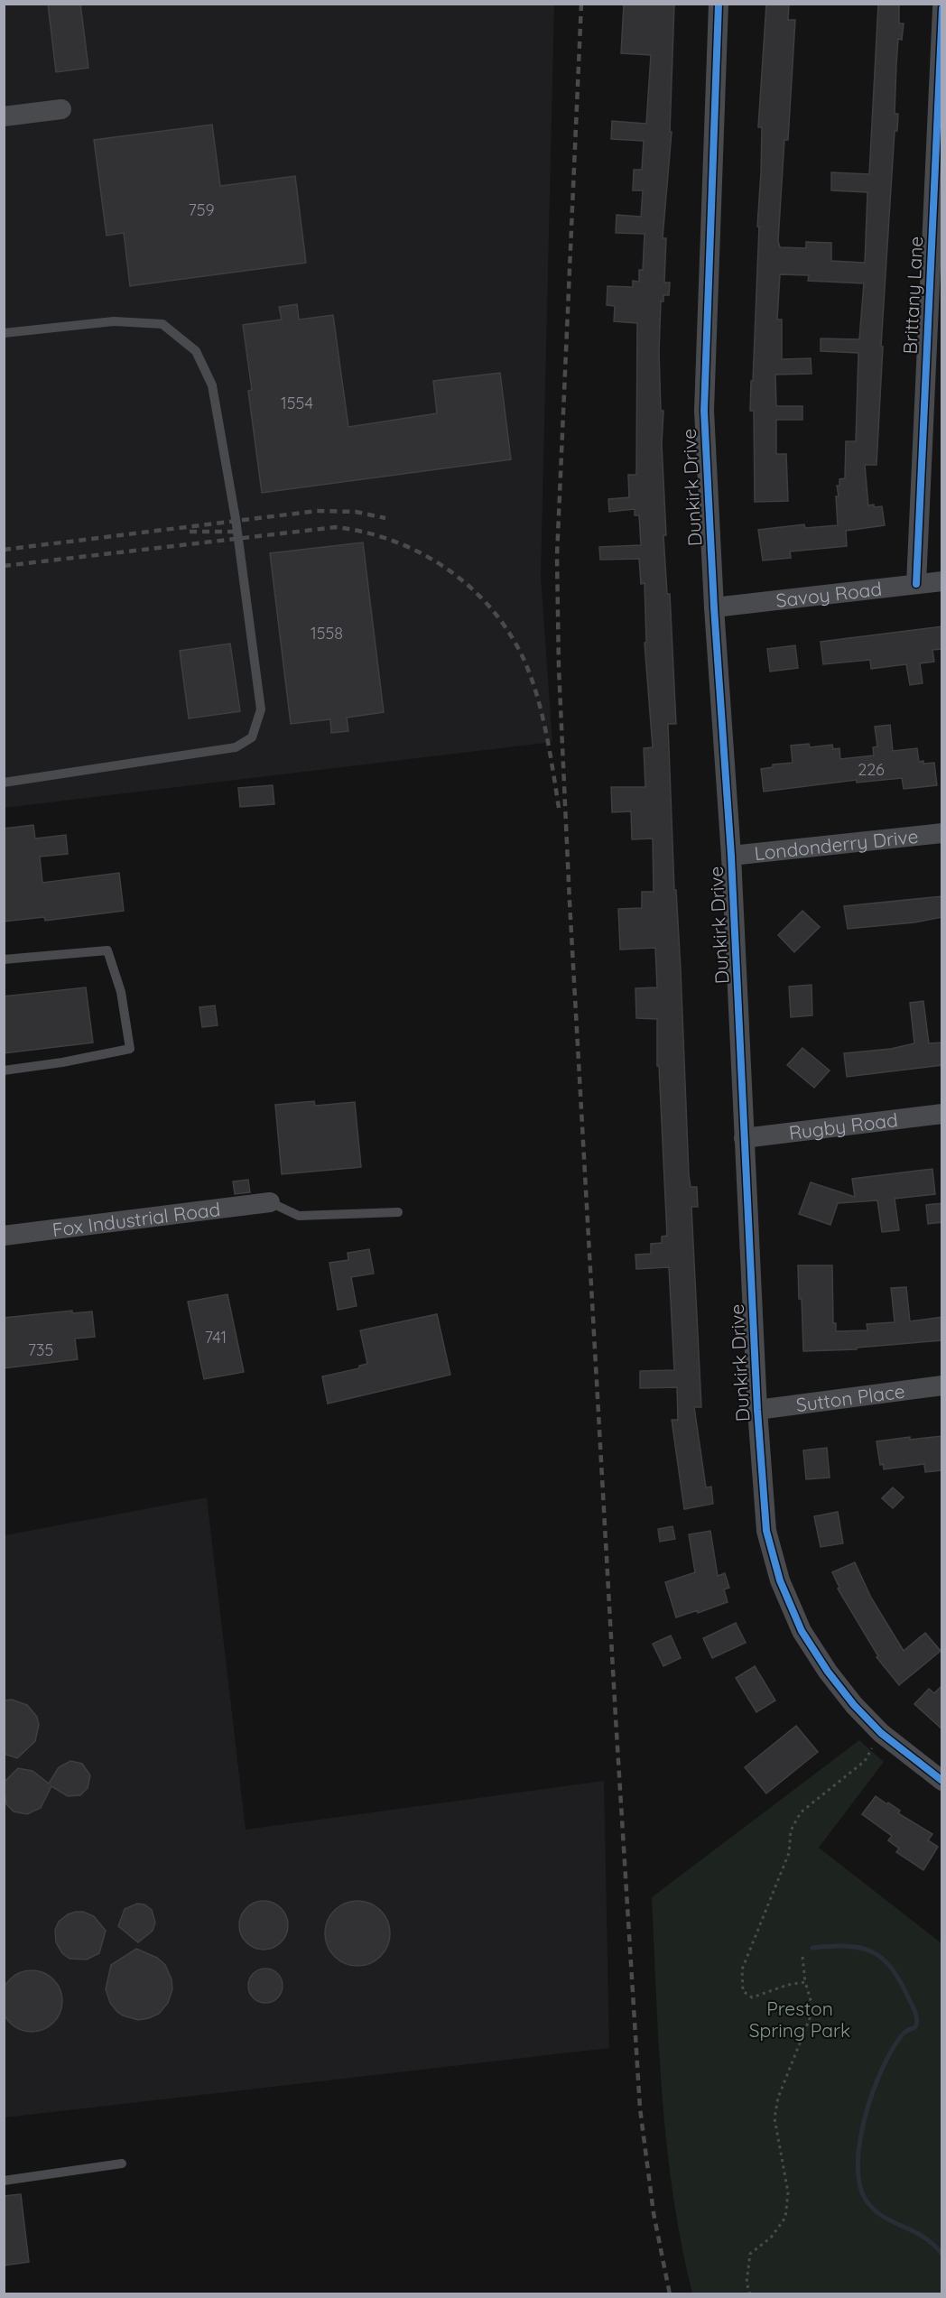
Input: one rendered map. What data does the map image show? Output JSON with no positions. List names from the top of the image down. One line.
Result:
{"streets":{"street":["Brittany Lane","Dunkirk Drive","Savoy Road","Londonderry Drive","Rugby Road","Fox Industrial Road","Sutton Place"]},"crossings":[["Brittany Lane","Savoy Road"],["Dunkirk Drive","Savoy Road"],["Dunkirk Drive","Londonderry Drive"],["Dunkirk Drive","Rugby Road"],["Dunkirk Drive","Sutton Place"]],"parks":["Preston Spring Park"],"house_numbers":["759","1554","1558","226","741","735"]}
